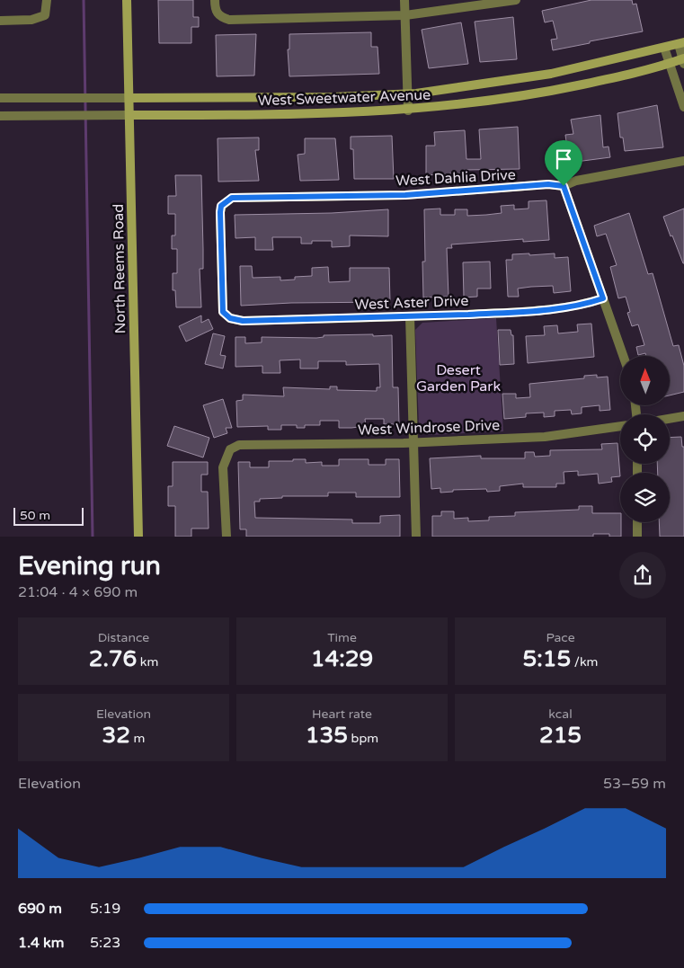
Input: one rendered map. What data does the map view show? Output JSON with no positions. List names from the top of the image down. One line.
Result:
{"streets":{"street":["West Sweetwater Avenue","West Dahlia Drive","North Reems Road","West Aster Drive","West Windrose Drive"]},"crossings":[["West Sweetwater Avenue","North Reems Road"],["West Dahlia Drive","West Aster Drive"]],"parks":["Desert Garden Park"],"scale_bar":"50 m","north":"top","page":{"scale":"50 m","heading":["Evening run","21:04 · 4 × 690 m"],"stats":[["Distance","2.76 km"],["Time","14:29"],["Pace","5:15 /km"],["Elevation","32 m"],["Heart rate","135 bpm"],["kcal","215"]],"chart":["Elevation","53–59 m"],"list":[{"name":"690 m","note":"5:19"},{"name":"1.4 km","note":"5:23"}]}}
